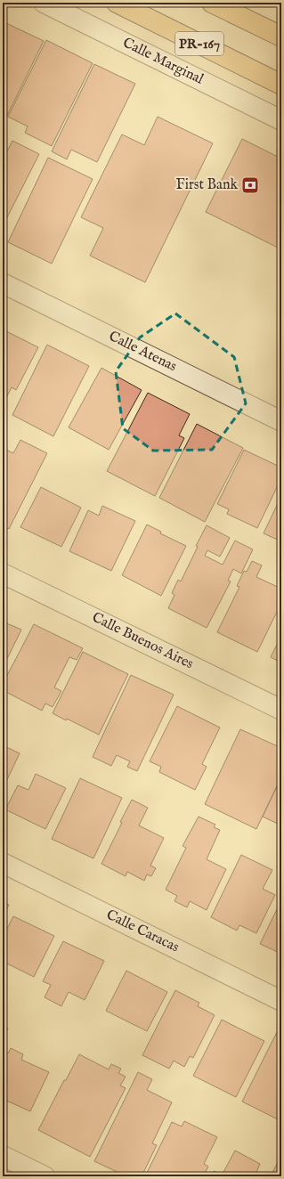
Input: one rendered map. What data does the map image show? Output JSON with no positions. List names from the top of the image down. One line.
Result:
{"streets":{"main road":["PR-167"],"street":["Calle Marginal","Calle Atenas","Calle Buenos Aires","Calle Caracas"]},"places":{"bank":["First Bank"]}}
